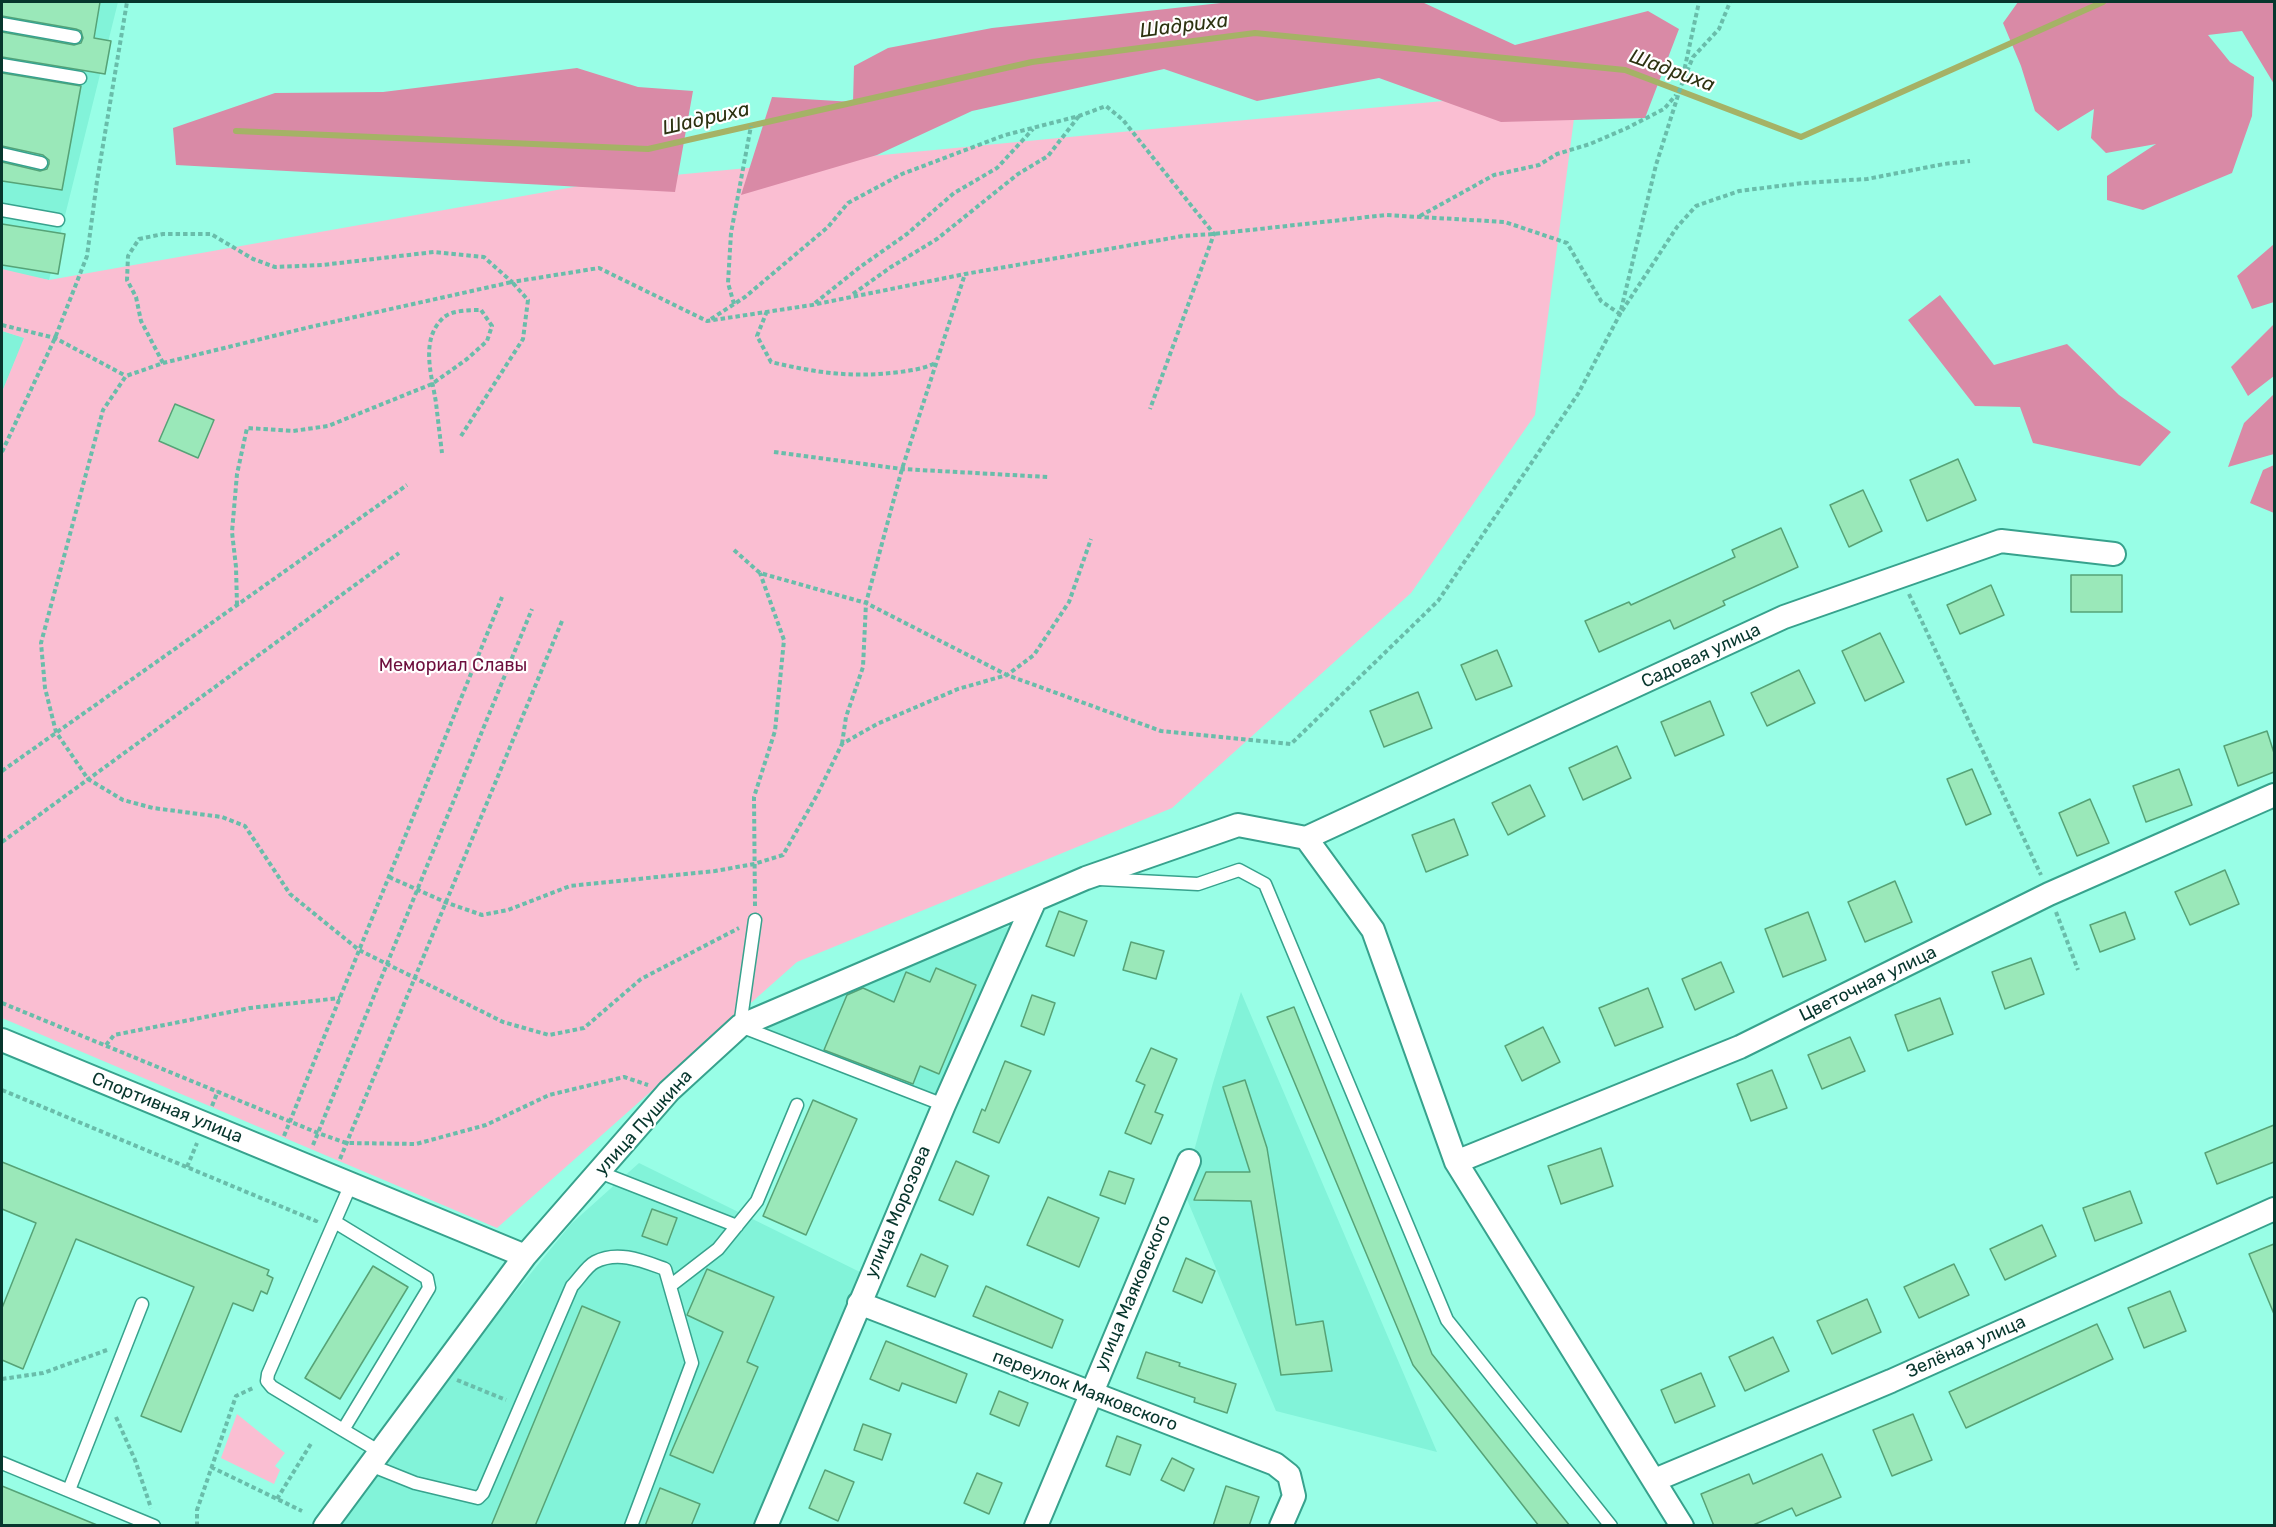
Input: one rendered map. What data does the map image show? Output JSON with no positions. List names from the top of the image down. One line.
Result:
{"streets":{"street":["Садовая улица","Цветочная улица","Спортивная улица","улица Пушкина","улица Морозова","улица Маяковского","Зелёная улица","переулок Маяковского"]},"crossings":[["Садовая улица","улица Пушкина"],["Спортивная улица","улица Пушкина"],["улица Пушкина","улица Морозова"],["улица Морозова","переулок Маяковского"],["улица Маяковского","переулок Маяковского"]],"water":["Шадриха"],"parks":["Мемориал Славы"]}
